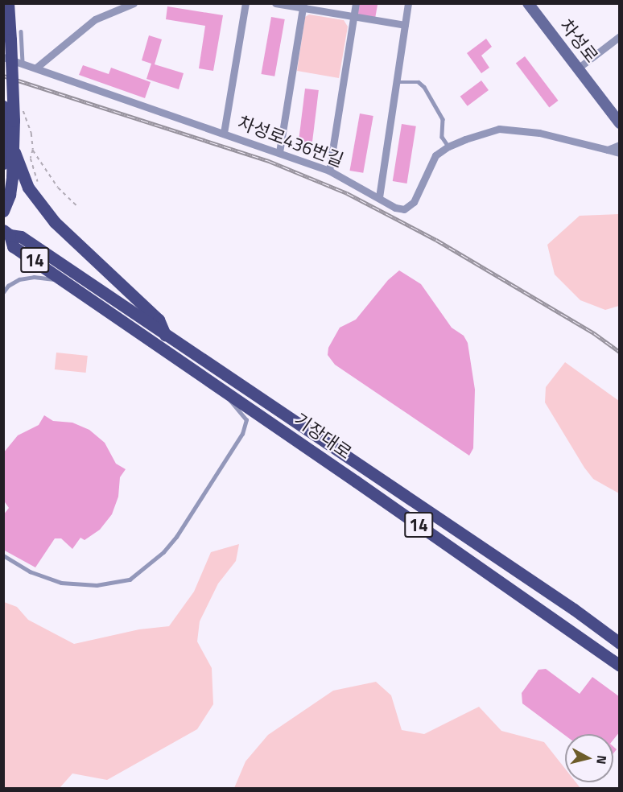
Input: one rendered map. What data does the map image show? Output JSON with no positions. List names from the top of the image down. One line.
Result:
{"streets":{"main road":["차성로","14","기장대로"],"street":["차성로436번길"]},"north":"right"}
